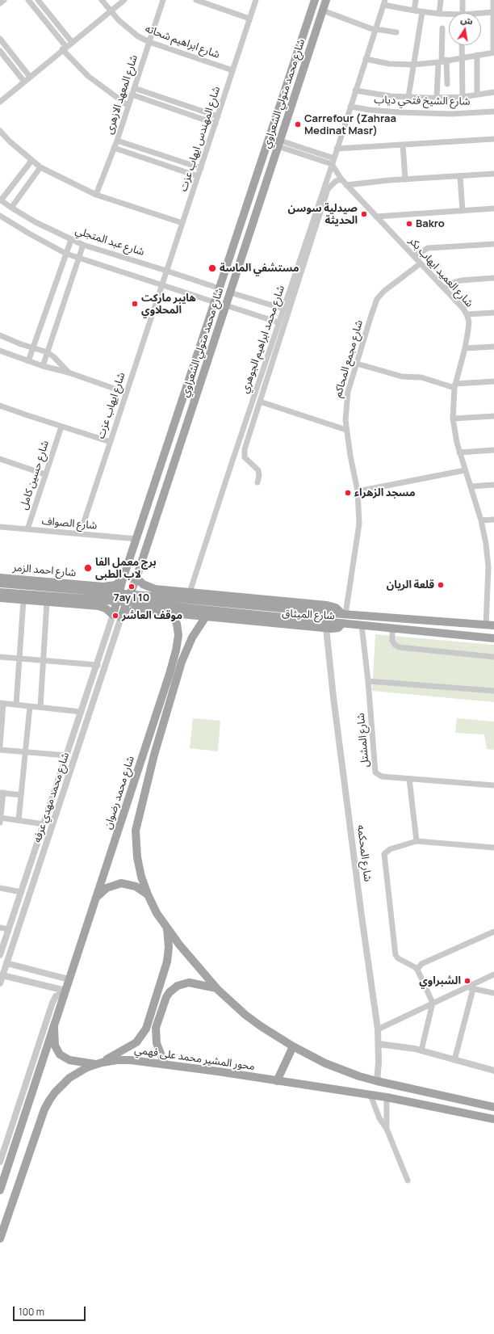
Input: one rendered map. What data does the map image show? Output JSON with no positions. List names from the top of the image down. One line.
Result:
{"streets":{"main road":["شارع محمد متولي الشعراوي","شارع احمد الزمر","شارع الميثاق","شارع محمد رضوان","محور المشير محمد على فهمي"],"street":["شارع ابراهيم شحاته","شارع المعهد الازهرى","شارع الشيخ فتحي دياب","شارع المهندس ايهاب عزت","شارع عبد المتجلي","شارع العميد ايهاب بكر","شارع محمد ابراهيم الجوهري","شارع مجمع المحاكم","شارع ايهاب عزت","شارع حسين كامل","شارع الصواف","شارع المشتل","شارع محمد مهدي عرفه","شارع المحكمه"]},"crossings":[["شارع ابراهيم شحاته","شارع المعهد الازهرى"],["شارع ابراهيم شحاته","شارع المهندس ايهاب عزت"],["شارع محمد متولي الشعراوي","شارع عبد المتجلي"],["شارع محمد متولي الشعراوي","شارع الصواف"],["شارع محمد متولي الشعراوي","شارع احمد الزمر"],["شارع محمد متولي الشعراوي","شارع الميثاق"],["شارع محمد متولي الشعراوي","شارع محمد مهدي عرفه"],["شارع الشيخ فتحي دياب","شارع محمد ابراهيم الجوهري"],["شارع المهندس ايهاب عزت","شارع عبد المتجلي"],["شارع المهندس ايهاب عزت","شارع ايهاب عزت"],["شارع العميد ايهاب بكر","شارع محمد ابراهيم الجوهري"],["شارع العميد ايهاب بكر","شارع مجمع المحاكم"],["شارع العميد ايهاب بكر","شارع الميثاق"],["شارع محمد ابراهيم الجوهري","شارع الميثاق"],["شارع مجمع المحاكم","شارع الميثاق"],["شارع ايهاب عزت","شارع الصواف"],["شارع حسين كامل","شارع الصواف"],["شارع الميثاق","شارع المشتل"],["شارع الميثاق","شارع محمد رضوان"],["شارع الميثاق","شارع محمد مهدي عرفه"],["شارع الميثاق","شارع المحكمه"]],"places":["Carrefour (Zahraa Medinat Masr)","صيدلية سوسن الحديثة","Bakro","مستشفي الماسة","هايبر ماركت المحلاوي","مسجد الزهراء","برج معمل الفا لاب الطبى","قلعة الريان","7ay l 10","موقف العاشر","الشبراوي"],"scale_bar":"100 m","north":"top"}
